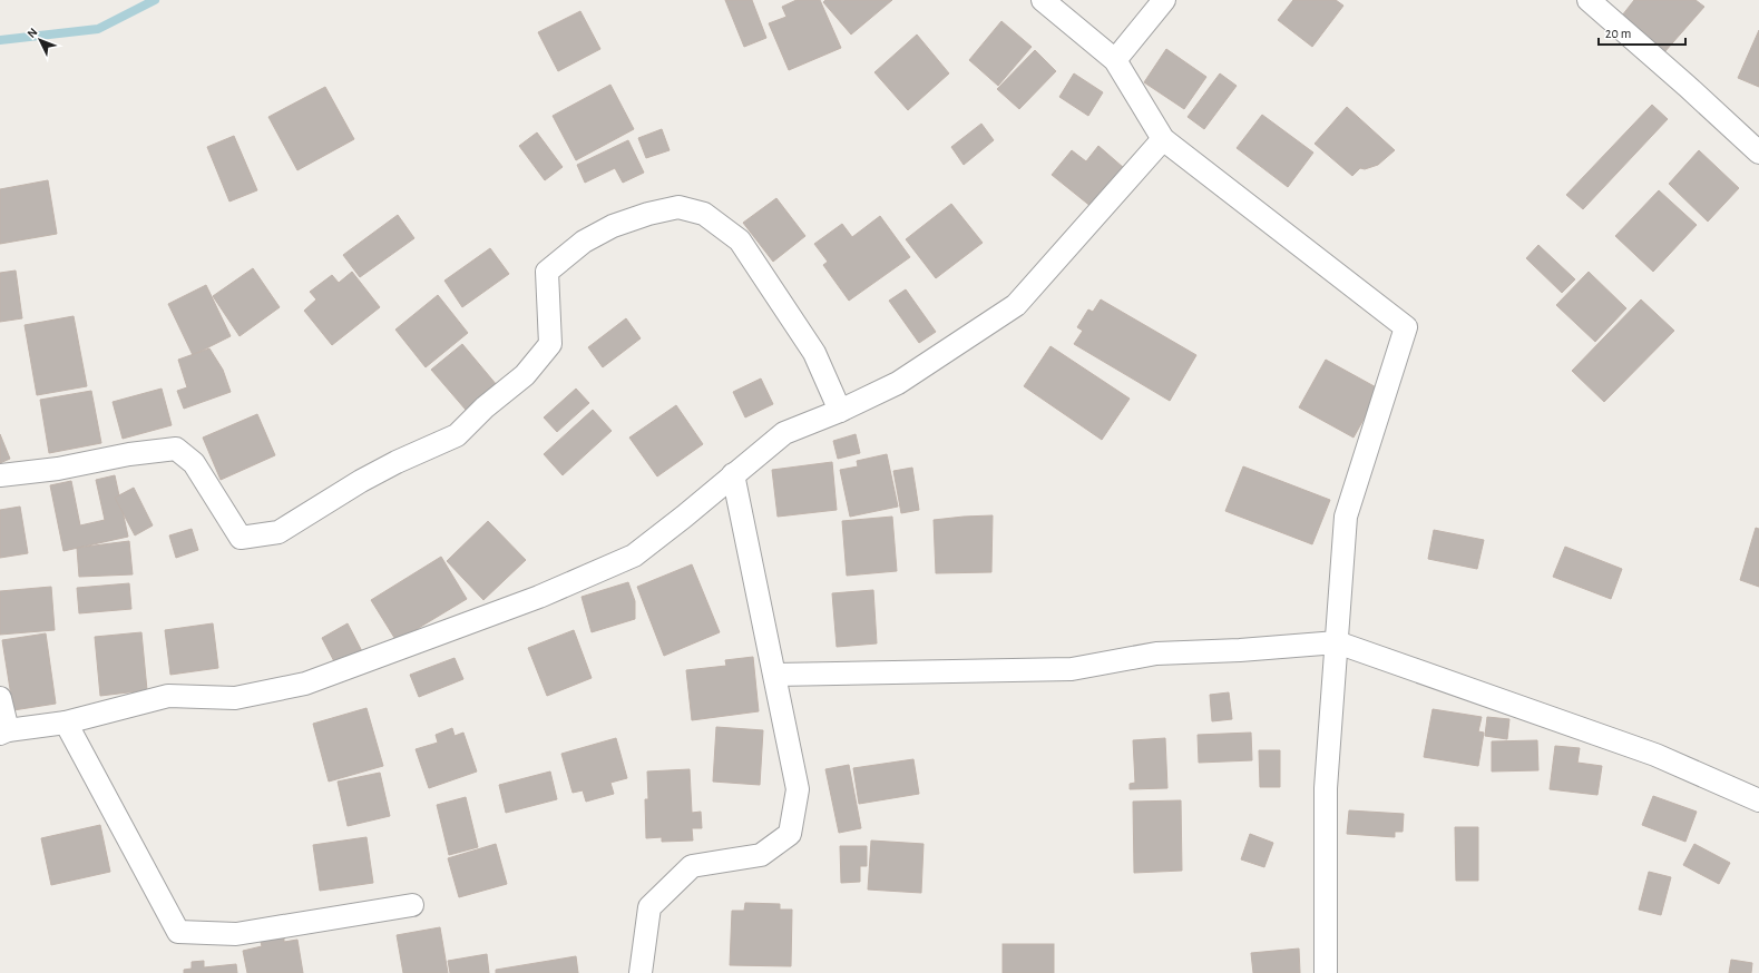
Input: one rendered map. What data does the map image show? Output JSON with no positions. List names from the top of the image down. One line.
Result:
{"scale_bar":"20 m","north":"top left"}
